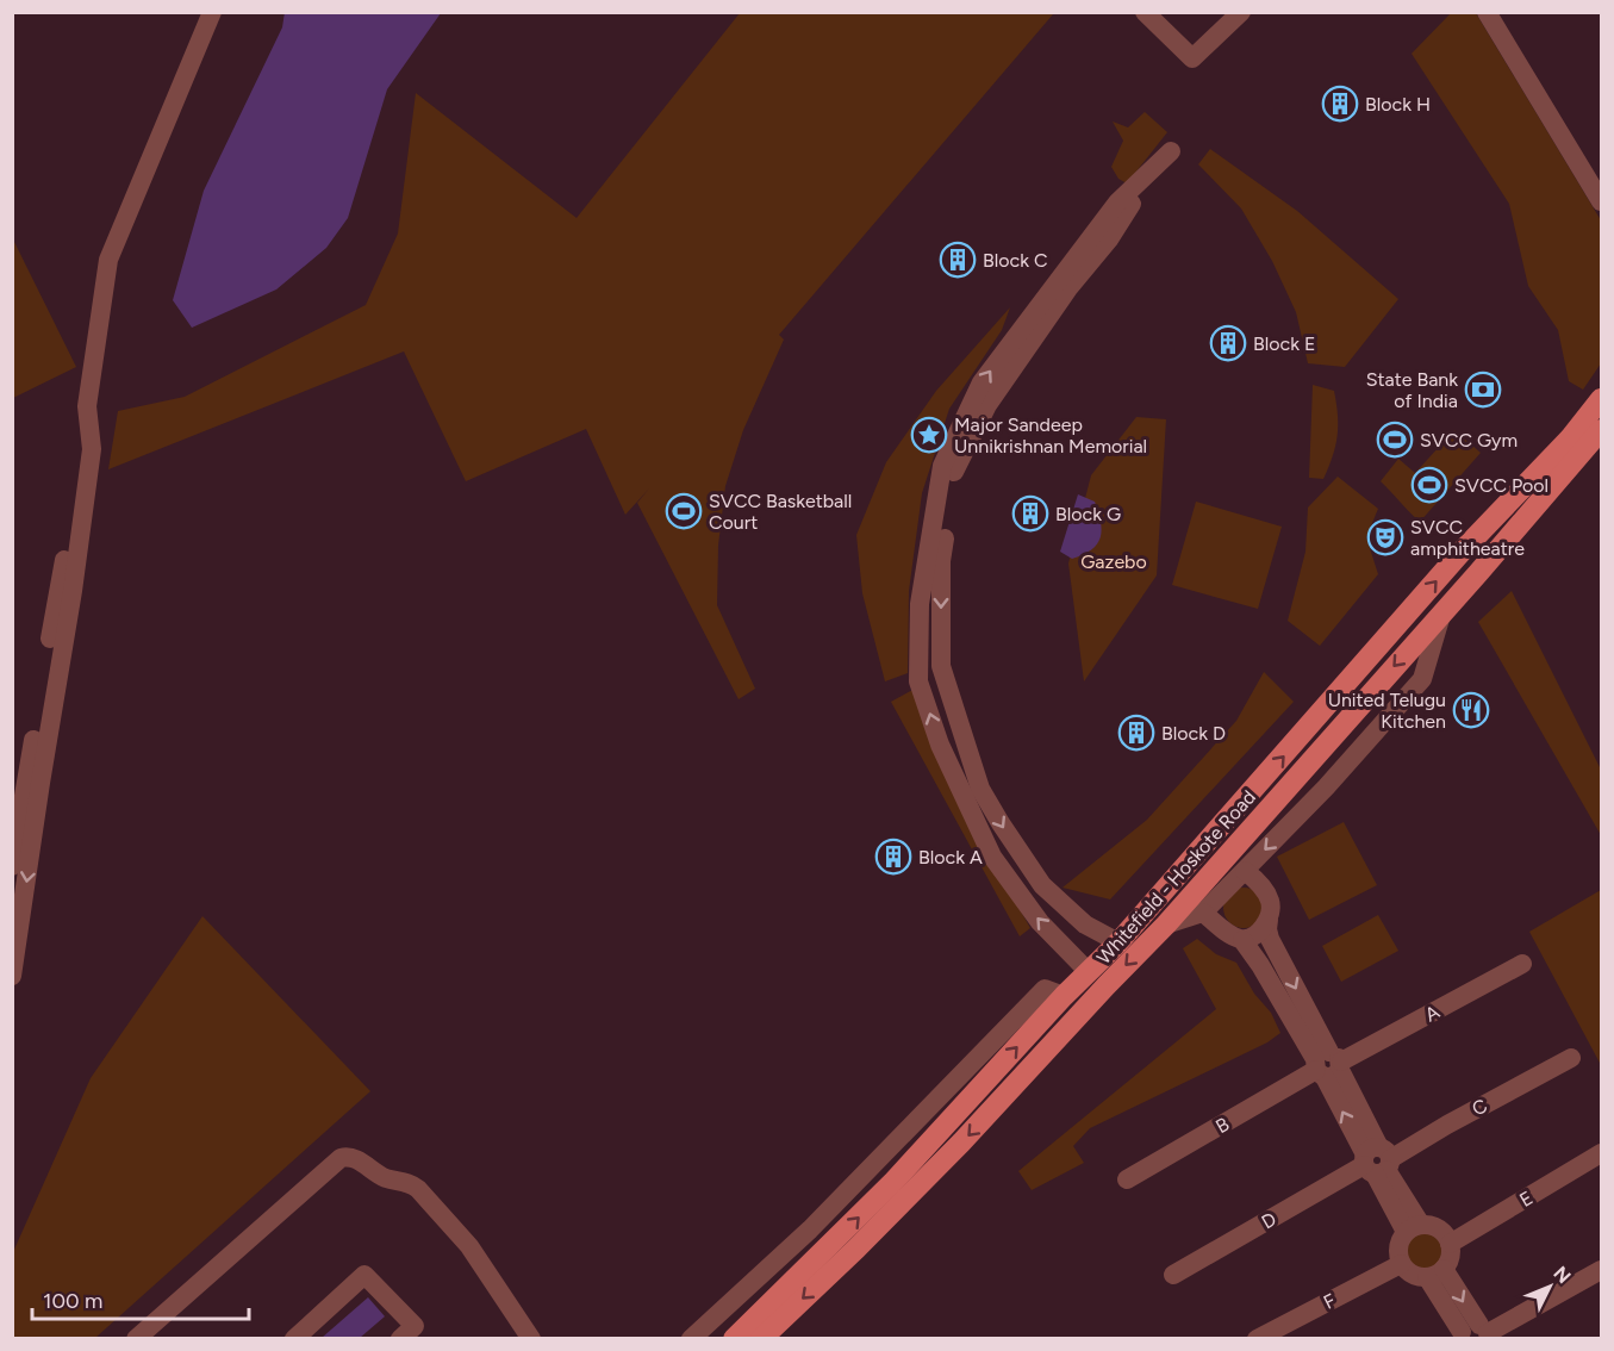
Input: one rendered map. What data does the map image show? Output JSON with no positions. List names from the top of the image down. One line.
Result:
{"streets":{"main road":["Whitefield - Hoskote Road"],"street":["A","C","B","E","D","F"]},"crossings":[["A","B"],["C","D"],["E","F"]],"parks":["Gazebo"],"places":{"building":["Block H","Block C","Block E","Block G","Block D","Block A"],"bank":["State Bank of India"],"place":["Major Sandeep Unnikrishnan Memorial"],"sports":["SVCC Gym","SVCC Pool","SVCC Basketball Court"],"theatre":["SVCC amphitheatre"],"restaurant":["United Telugu Kitchen"]},"scale_bar":"100 m","north":"top right"}
